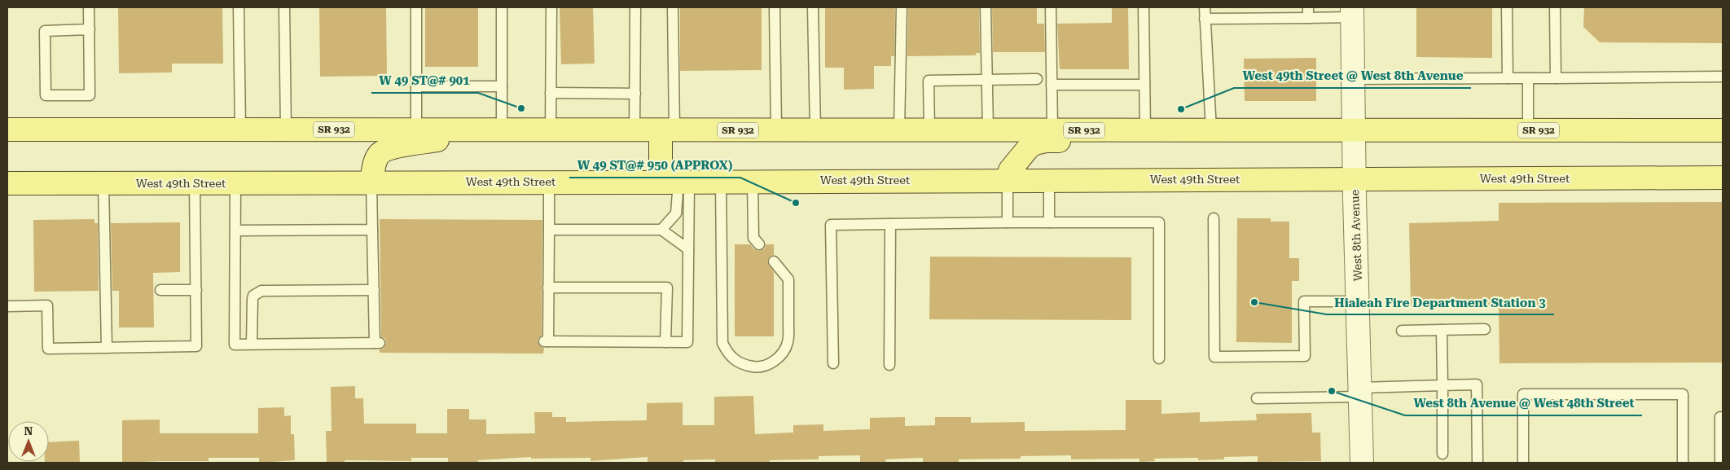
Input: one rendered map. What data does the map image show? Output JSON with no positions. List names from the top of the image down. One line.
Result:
{"streets":{"main road":["SR 932","West 49th Street"],"street":["West 8th Avenue"]},"crossings":[["SR 932","West 8th Avenue"],["West 49th Street","West 8th Avenue"]],"places":["W 49 ST@# 901","West 49th Street @ West 8th Avenue","W 49 ST@# 950 (APPROX)","Hialeah Fire Department Station 3","West 8th Avenue @ West 48th Street"],"north":"top"}
